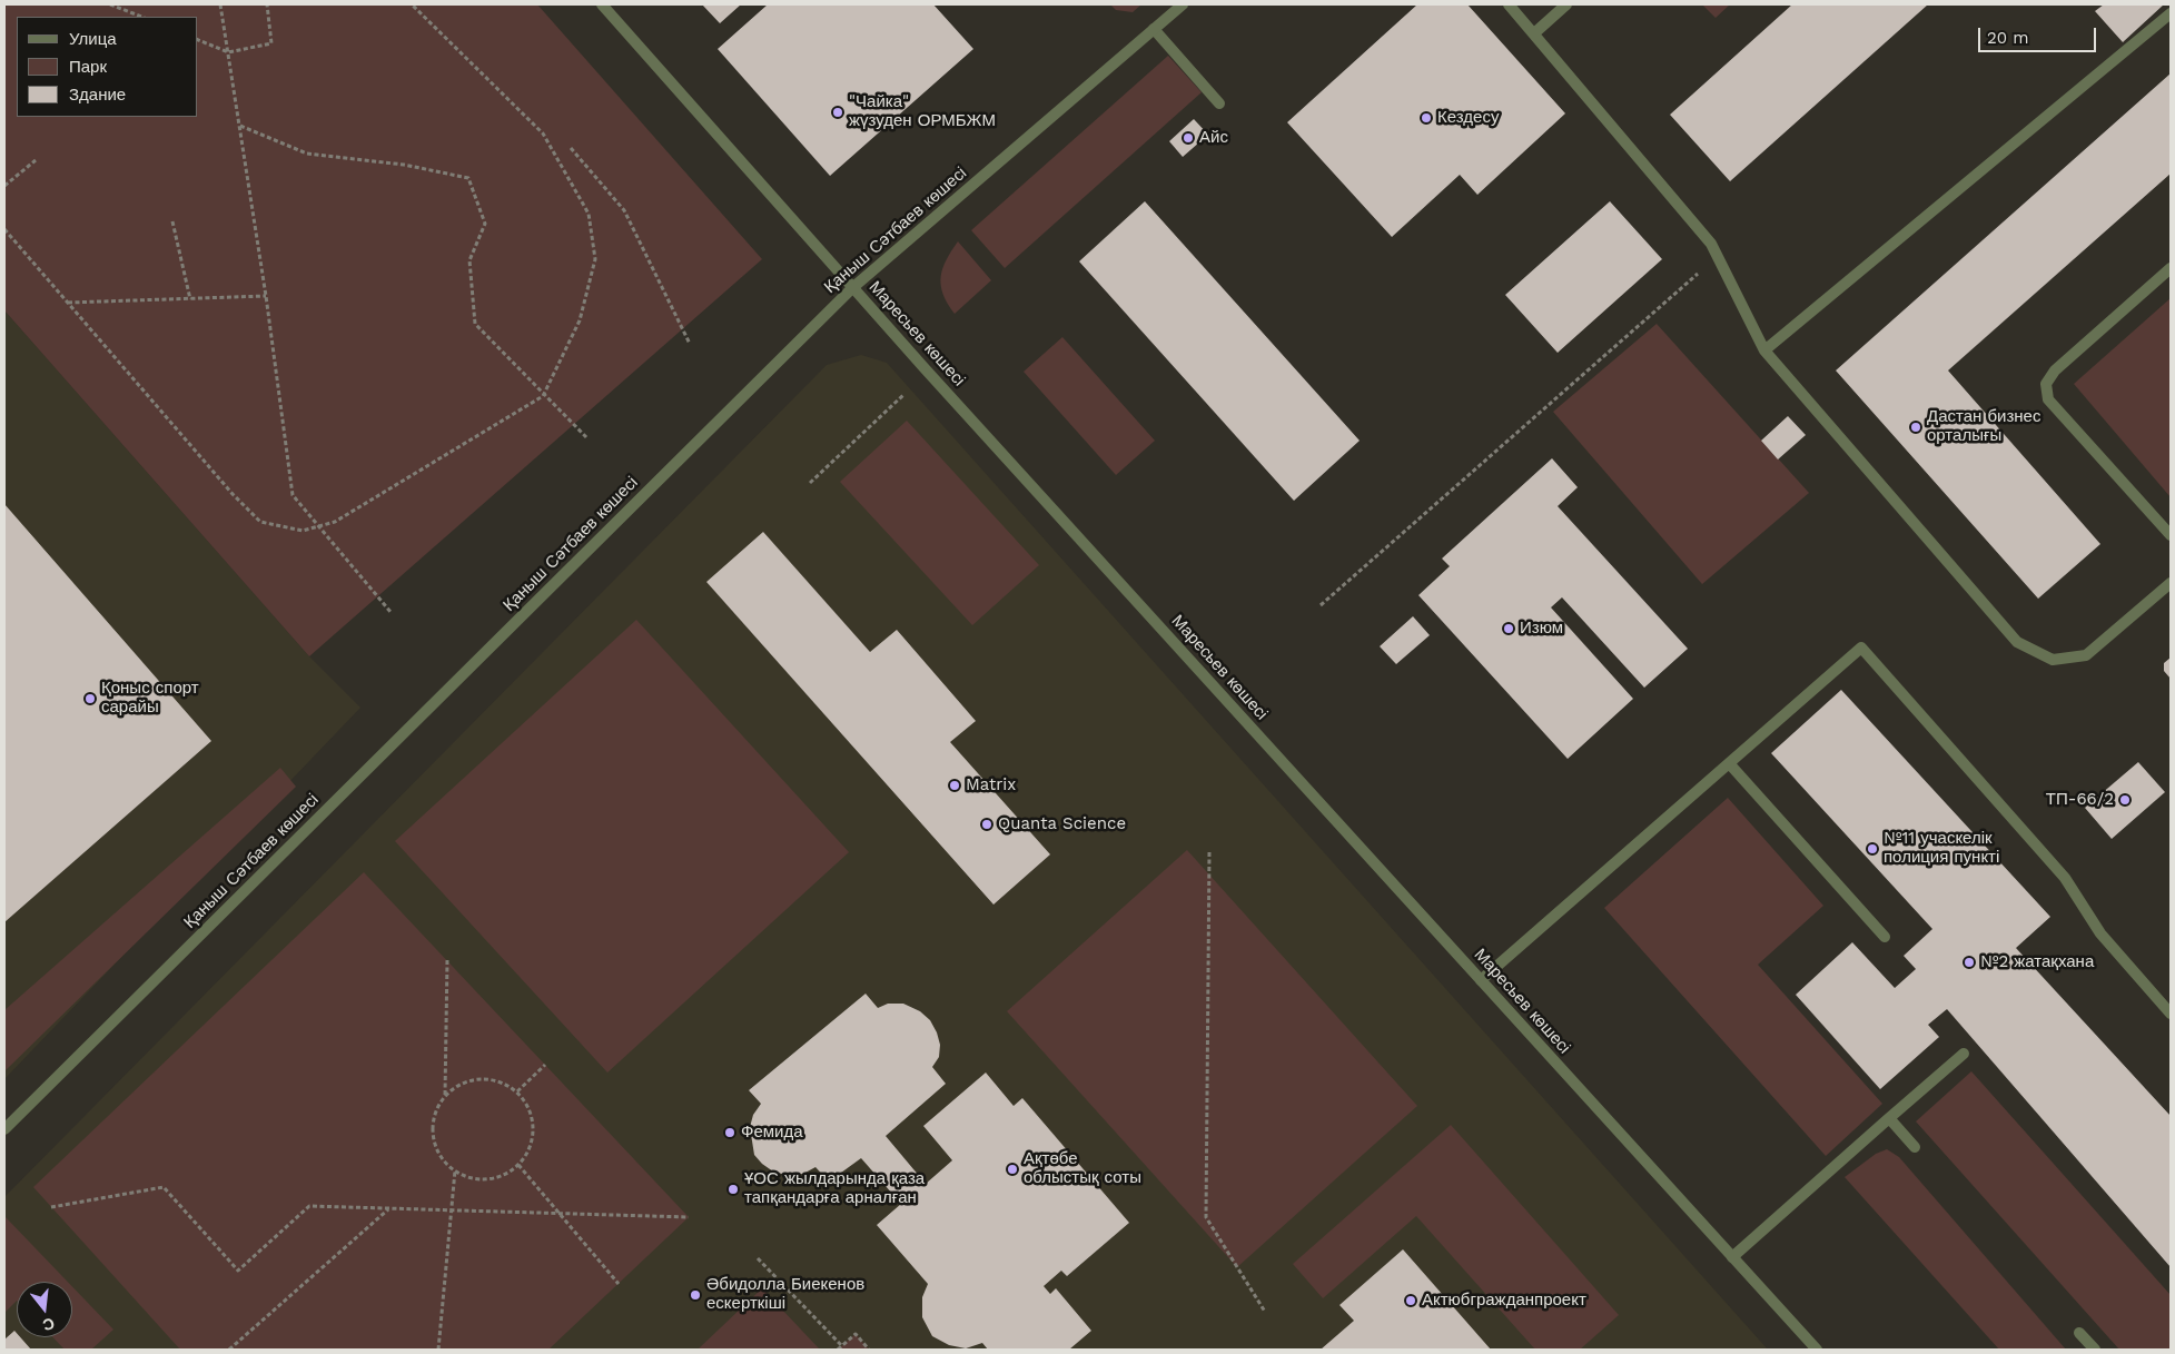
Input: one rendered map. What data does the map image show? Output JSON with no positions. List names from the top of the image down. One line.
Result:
{"streets":{"street":["Қаныш Сәтбаев көшесі","Маресьев көшесі"]},"crossings":[["Қаныш Сәтбаев көшесі","Маресьев көшесі"]],"places":["\"Чайка\" жүзуден ОРМБЖМ","Кездесу","Айс","Дастан бизнес орталығы","Изюм","Қоныс спорт сарайы","Matrix","ТП-66/2","Quanta Science","№11 учаскелік полиция пункті","№2 жатақхана","Фемида","Ақтөбе облыстық соты","ҰОС жылдарында қаза тапқандарға арналған","Әбидолла Биекенов ескерткіші","Актюбгражданпроект"],"legend":["Улица","Парк","Здание"],"scale_bar":"20 m","north":"bottom"}
